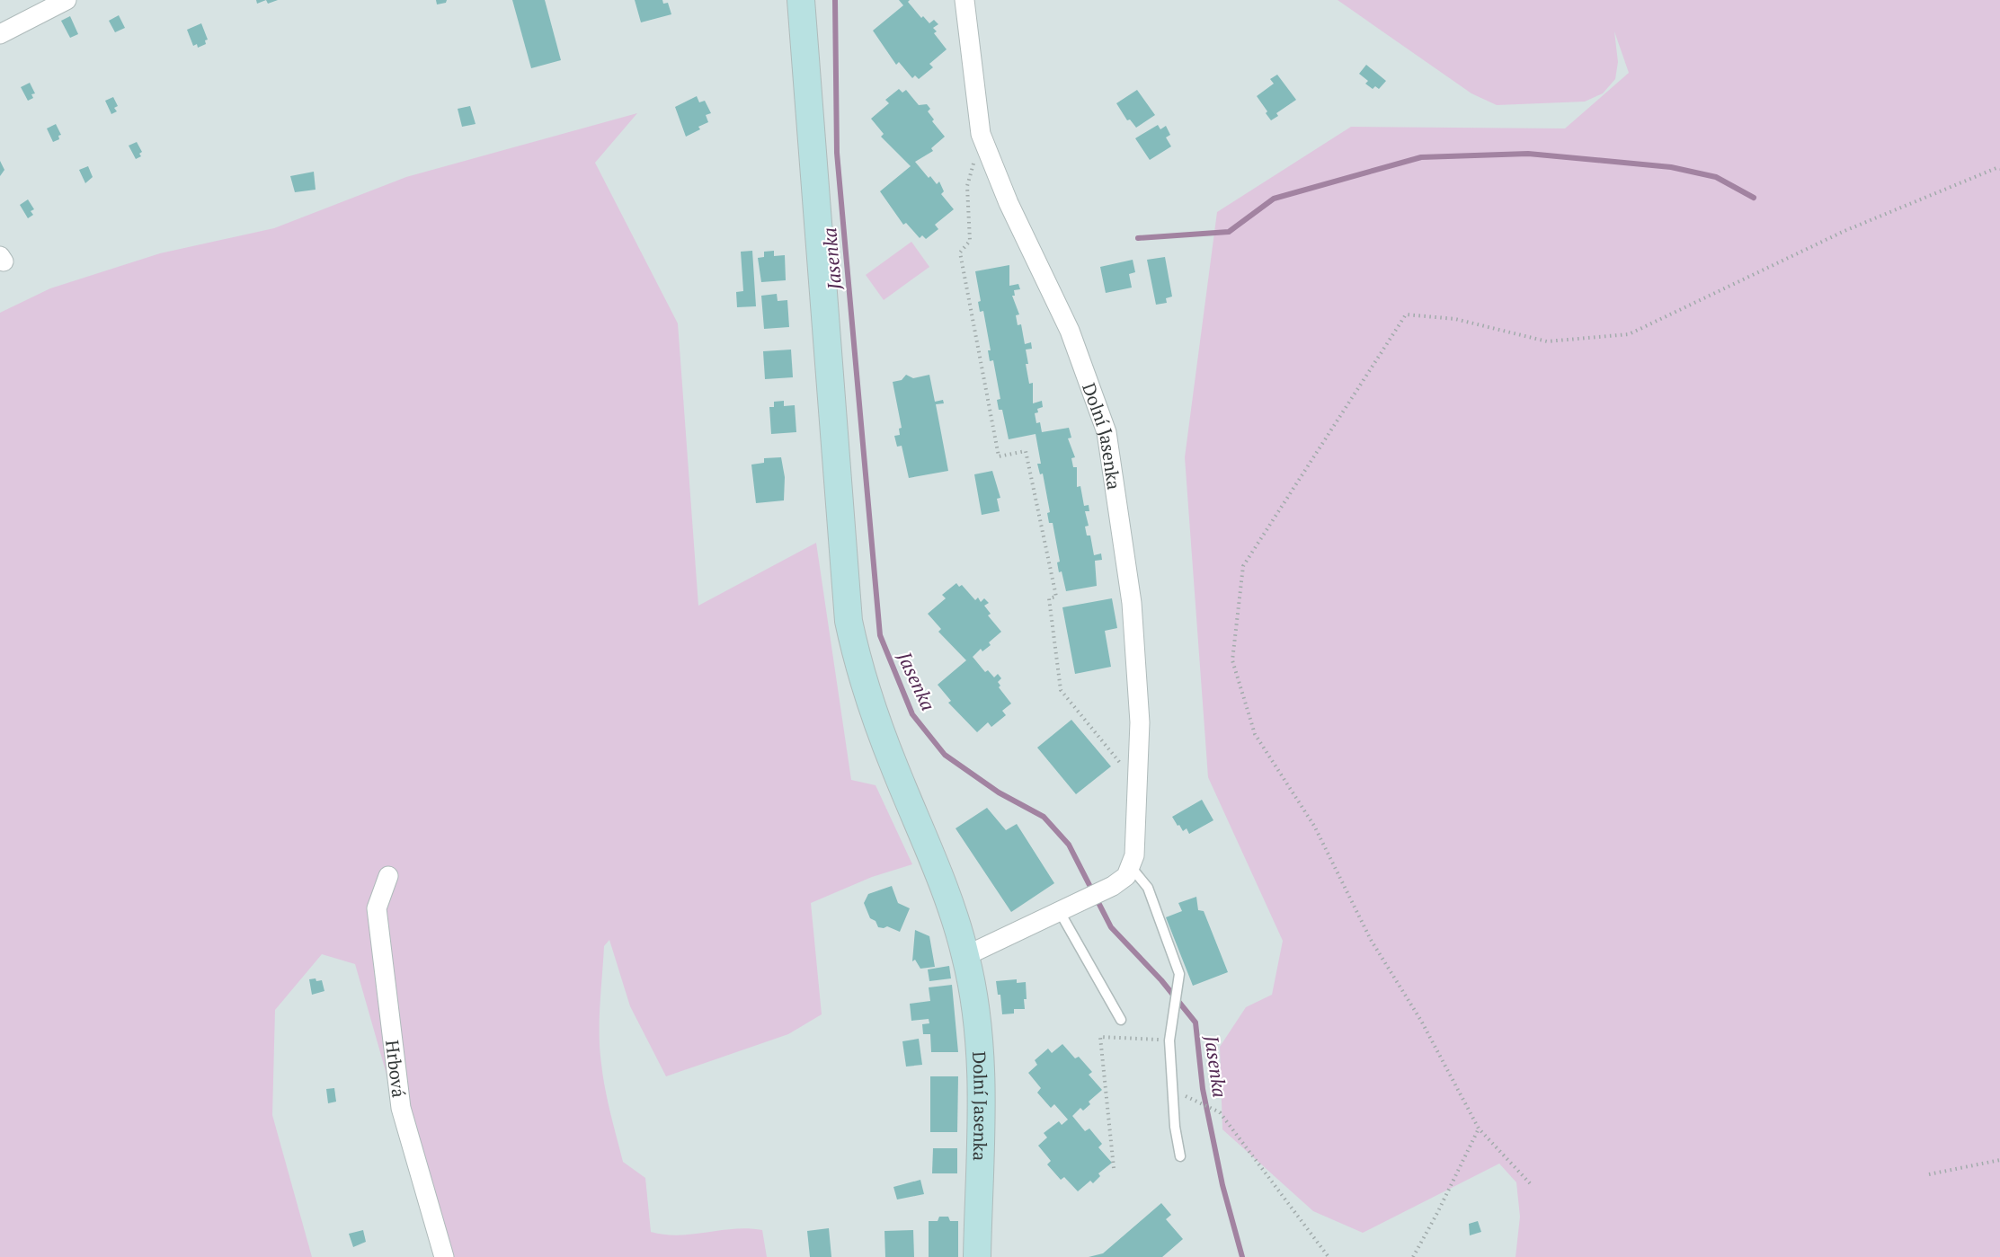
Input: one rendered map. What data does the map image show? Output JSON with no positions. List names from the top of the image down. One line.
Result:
{"streets":{"street":["Dolní Jasenka","Hrbová"]},"water":["Jasenka"]}
